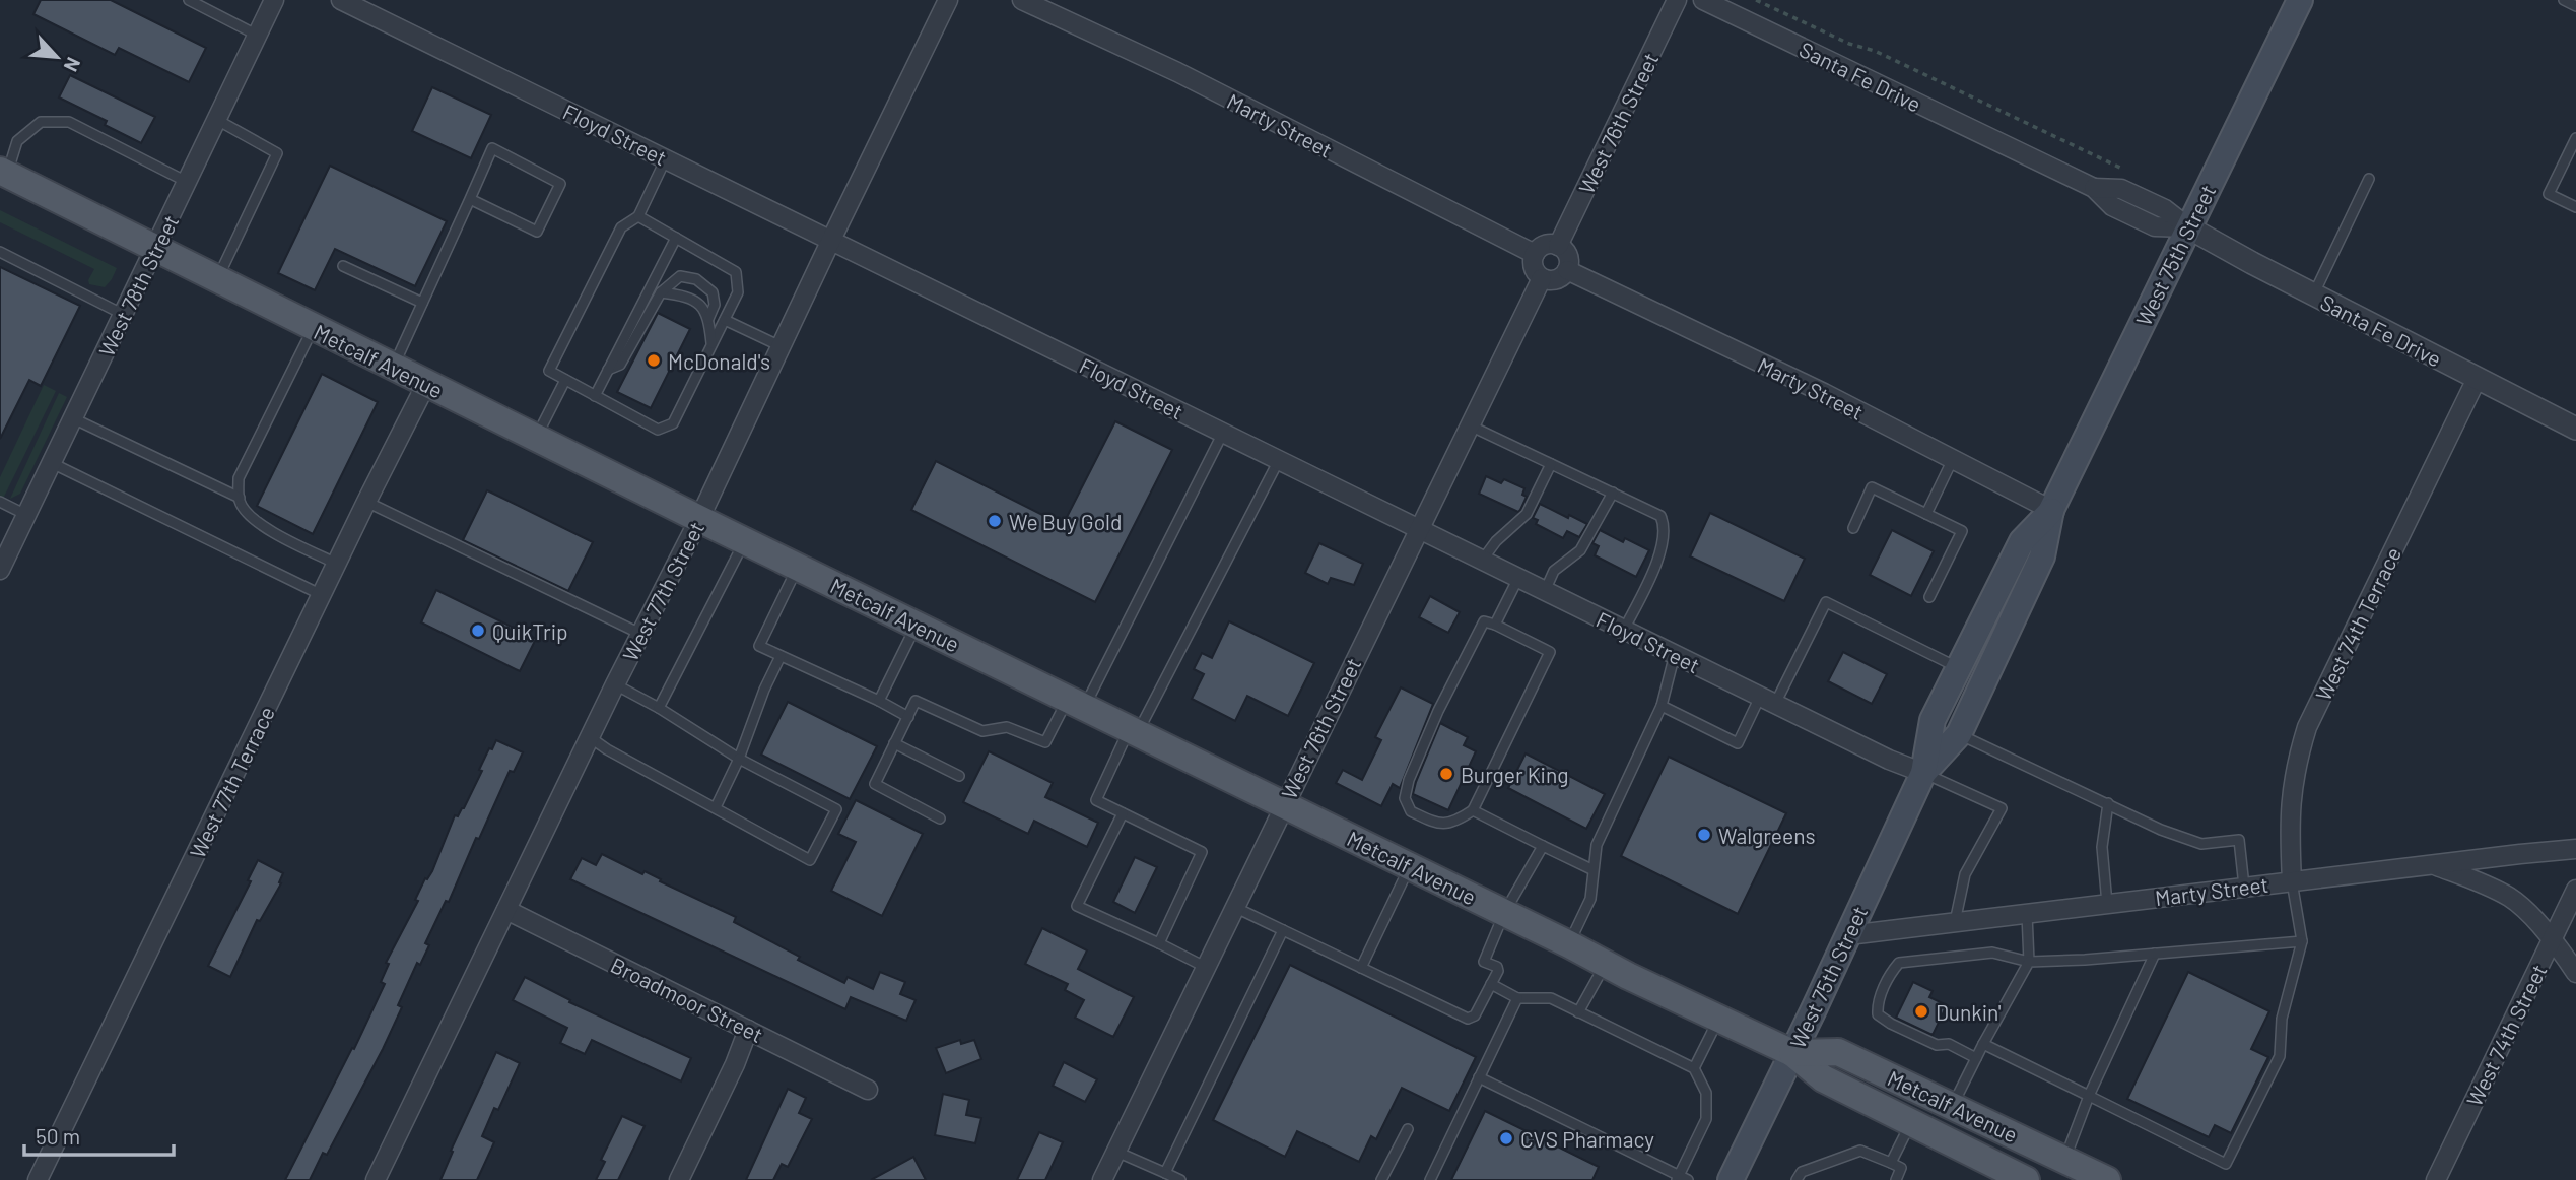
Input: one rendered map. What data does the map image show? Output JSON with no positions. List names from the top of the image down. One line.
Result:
{"streets":{"main road":["West 75th Street","Metcalf Avenue"],"street":["Santa Fe Drive","West 76th Street","Marty Street","Floyd Street","West 78th Street","West 77th Street","West 74th Terrace","West 77th Terrace","Broadmoor Street","West 74th Street"]},"crossings":[["Santa Fe Drive","West 75th Street"],["Santa Fe Drive","West 74th Terrace"],["West 76th Street","Marty Street"],["West 76th Street","Floyd Street"],["West 76th Street","Metcalf Avenue"],["Marty Street","West 75th Street"],["Marty Street","West 74th Terrace"],["Floyd Street","West 75th Street"],["Floyd Street","West 77th Street"],["West 75th Street","Metcalf Avenue"],["West 78th Street","Metcalf Avenue"],["Metcalf Avenue","West 77th Street"],["Metcalf Avenue","West 77th Terrace"],["West 77th Street","Broadmoor Street"]],"places":["McDonald's","We Buy Gold","QuikTrip","Burger King","Walgreens","Dunkin'","CVS Pharmacy"],"scale_bar":"50 m","north":"bottom right"}
